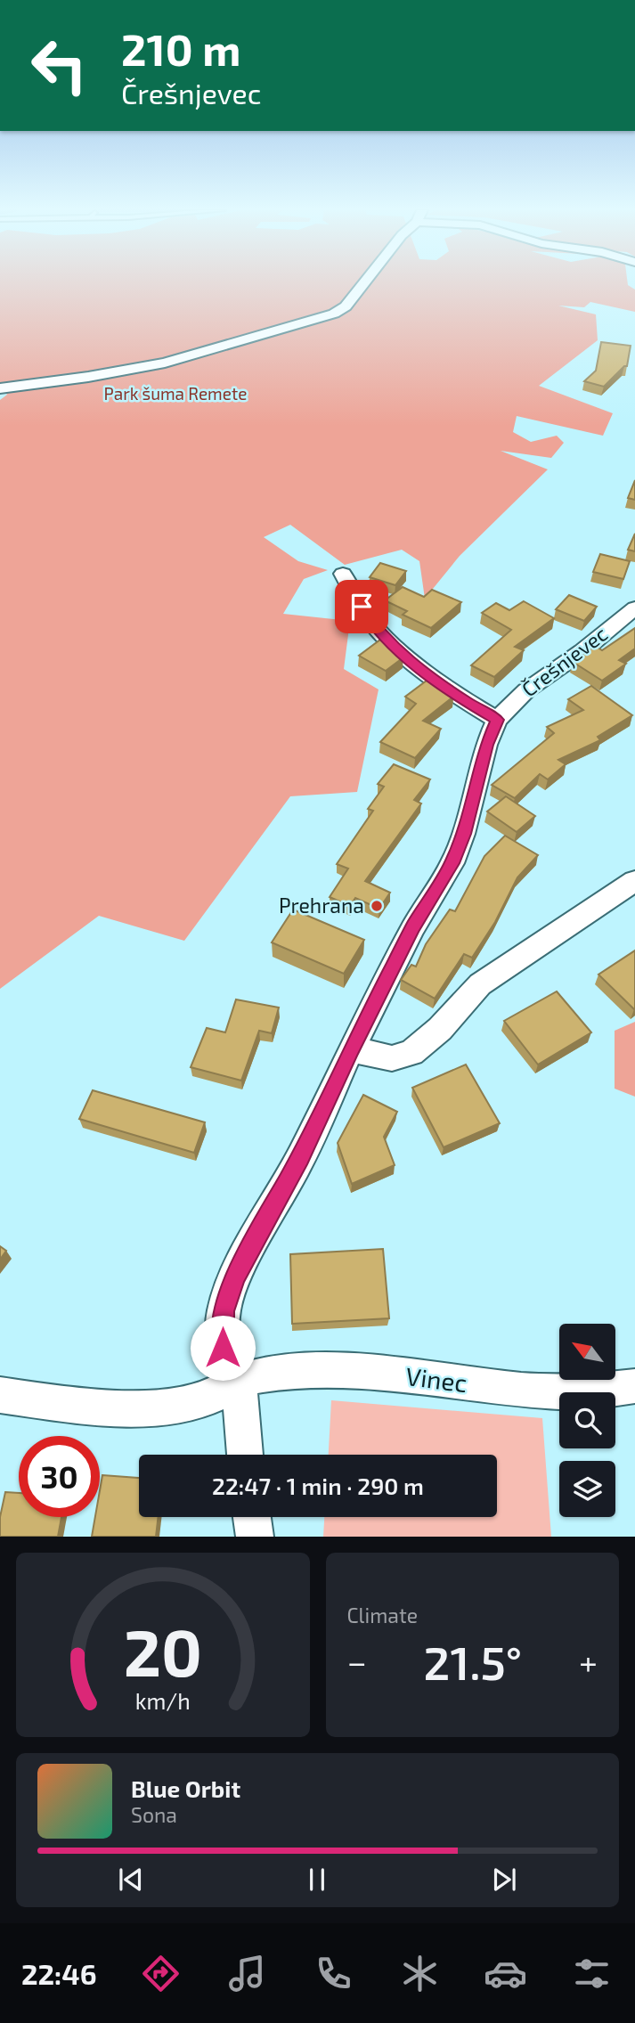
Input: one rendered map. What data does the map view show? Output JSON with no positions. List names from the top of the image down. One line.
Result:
{"streets":{"street":["Črešnjevec","Vinec"]},"crossings":[["Črešnjevec","Vinec"]],"parks":["Park šuma Remete"],"places":["Prehrana"],"north":"top left","page":{"turn":["210 m","Črešnjevec"],"limit":"30","trip":"22:47 · 1 min · 290 m","tile":"Climate","heat":["−","21.5°","+"],"song":["Blue Orbit","Sona"],"tabs":"22:46","gauge":["20","km/h"]}}
